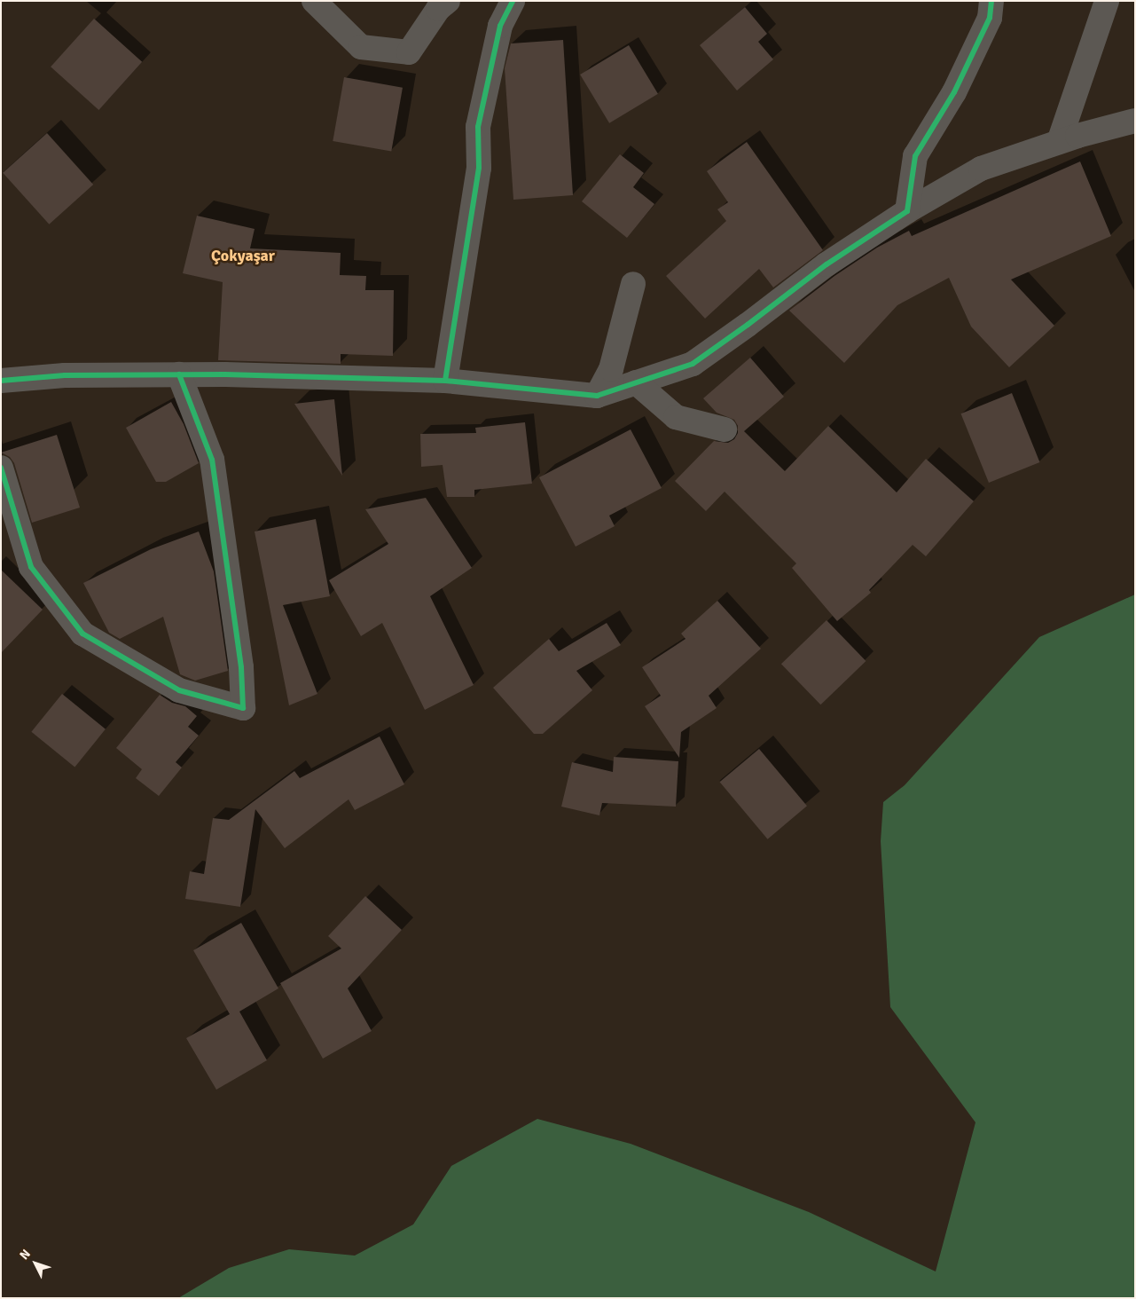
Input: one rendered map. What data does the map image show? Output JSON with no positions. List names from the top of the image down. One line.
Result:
{"districts":["Çokyaşar"],"north":"top left"}
